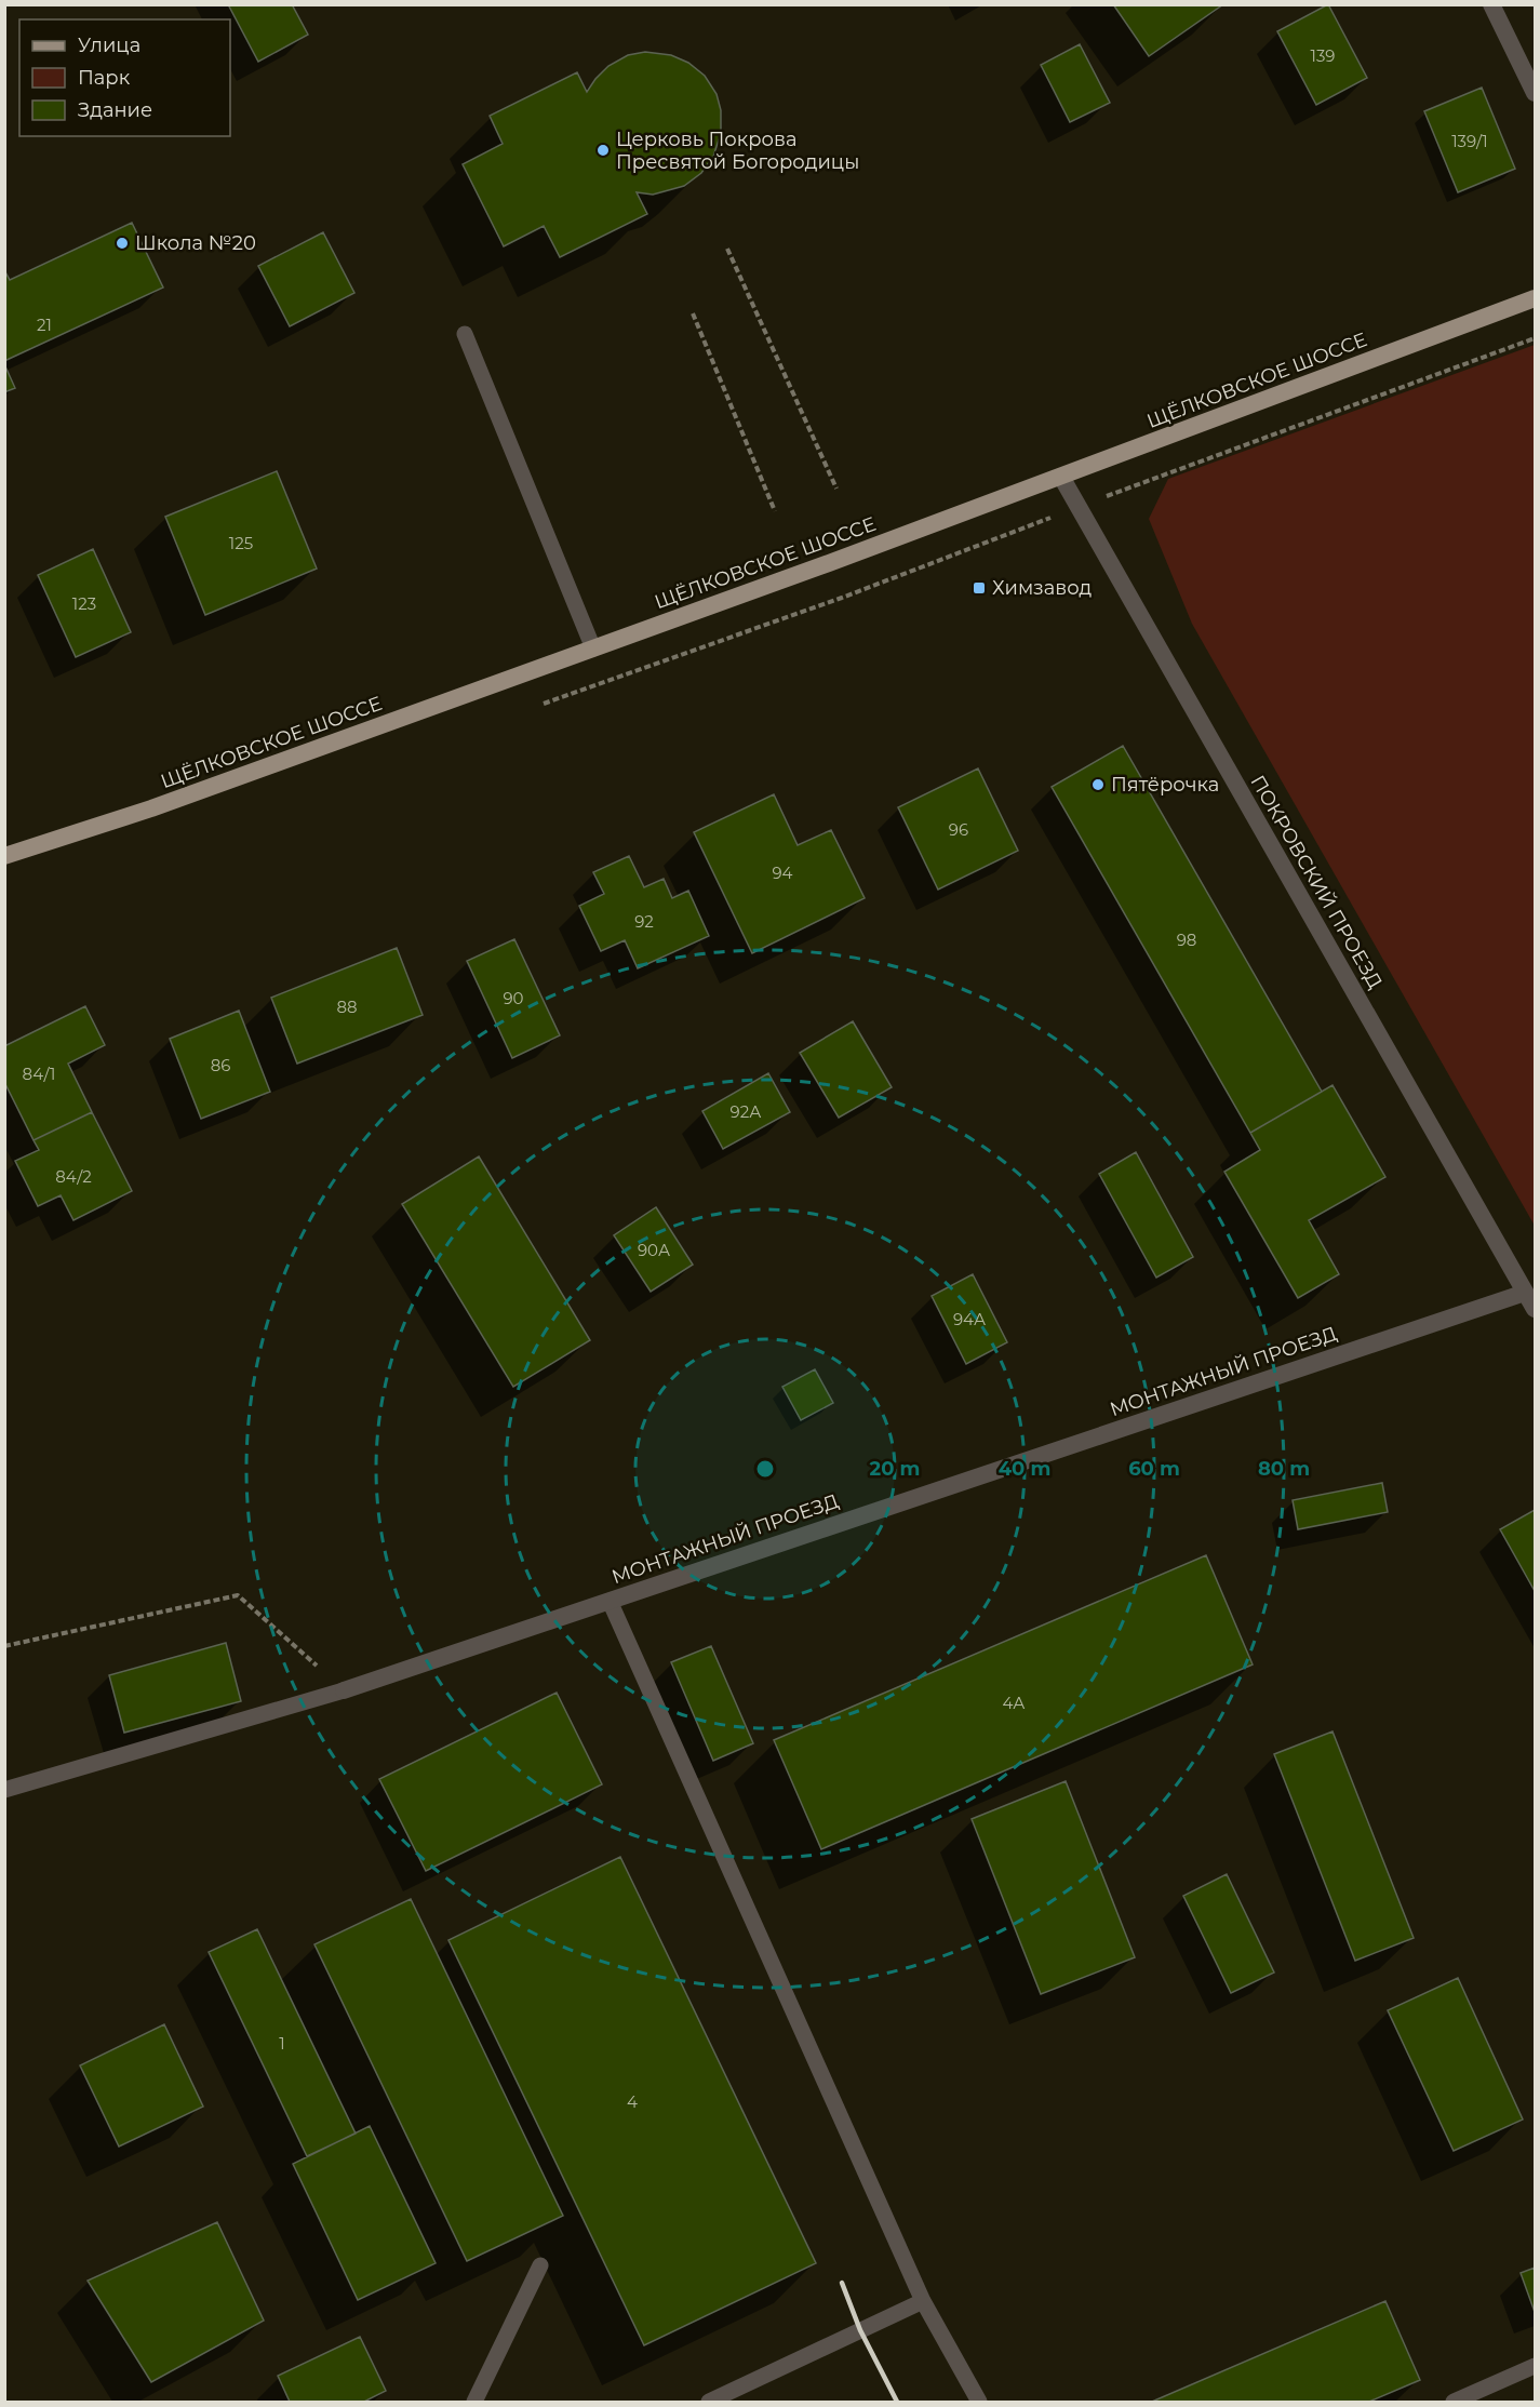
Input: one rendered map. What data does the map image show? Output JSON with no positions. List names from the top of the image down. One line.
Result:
{"streets":{"main road":["ЩЁЛКОВСКОЕ ШОССЕ"],"street":["ПОКРОВСКИЙ ПРОЕЗД","МОНТАЖНЫЙ ПРОЕЗД"]},"crossings":[["ЩЁЛКОВСКОЕ ШОССЕ","ПОКРОВСКИЙ ПРОЕЗД"],["ПОКРОВСКИЙ ПРОЕЗД","МОНТАЖНЫЙ ПРОЕЗД"]],"places":{"other":["Церковь Покрова Пресвятой Богородицы","Школа №20","Пятёрочка"],"transit":["Химзавод"]},"house_numbers":["139","139/1","21","125","123","96","94","92","98","90","88","86","84/1","92А","84/2","90А","94А","4А","1","4"],"legend":["Улица","Парк","Здание"],"rings":["20 m","40 m","60 m","80 m"]}
